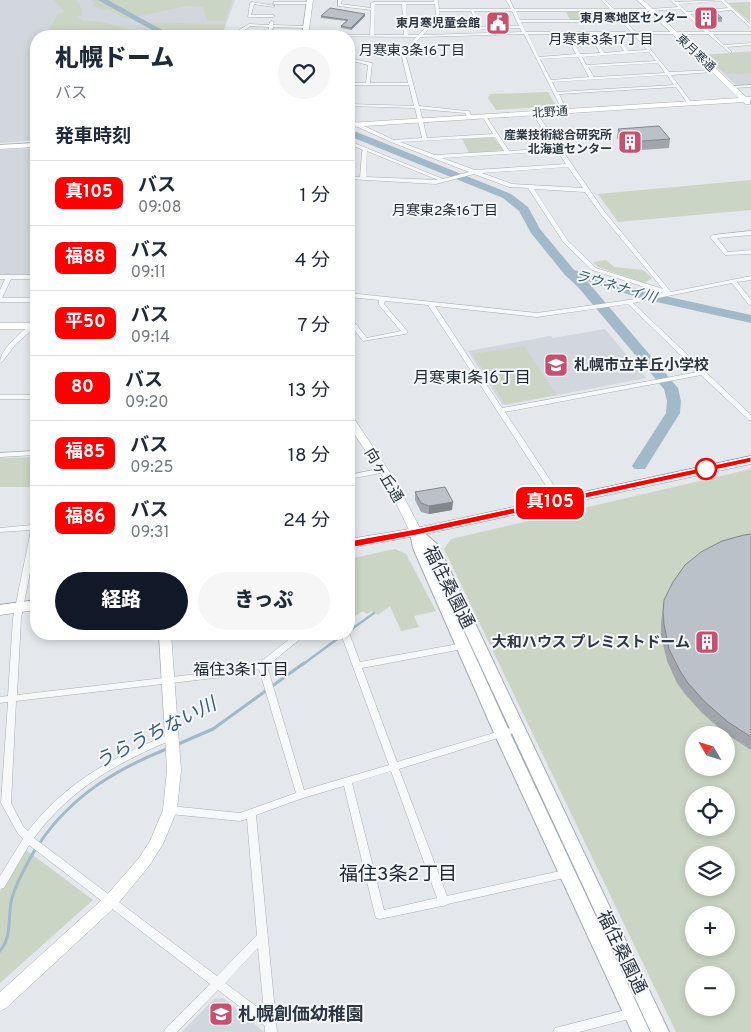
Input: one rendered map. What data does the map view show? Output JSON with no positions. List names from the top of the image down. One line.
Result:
{"streets":{"main road":["福住桑園通"],"street":["東月寒通","北野通","向ヶ丘通"]},"crossings":[["東月寒通","北野通"],["向ヶ丘通","福住桑園通"]],"districts":["月寒東3条17丁目","月寒東3条16丁目","月寒東2条16丁目","月寒東1条16丁目","福住3条1丁目","福住3条2丁目"],"water":["ラウネナイ川","うらうちない川"],"places":{"building":["東月寒地区センター","産業技術総合研究所 北海道センター","大和ハウス プレミストドーム"],"public building":["東月寒児童会館"],"school or university":["札幌市立羊丘小学校","札幌創価幼稚園"]},"lines":["bus line 真105"],"north":"top left","page":{"on_map":"真105","heading":[["札幌ドーム","バス"],"発車時刻"],"list":[{"mark":"真105","name":"バス","note":"09:08","value":"1 分"},{"mark":"福88","name":"バス","note":"09:11","value":"4 分"},{"mark":"平50","name":"バス","note":"09:14","value":"7 分"},{"mark":"80","name":"バス","note":"09:20","value":"13 分"},{"mark":"福85","name":"バス","note":"09:25","value":"18 分"},{"mark":"福86","name":"バス","note":"09:31","value":"24 分"}],"buttons":["経路","きっぷ"],"map_buttons":["+","−"]}}
